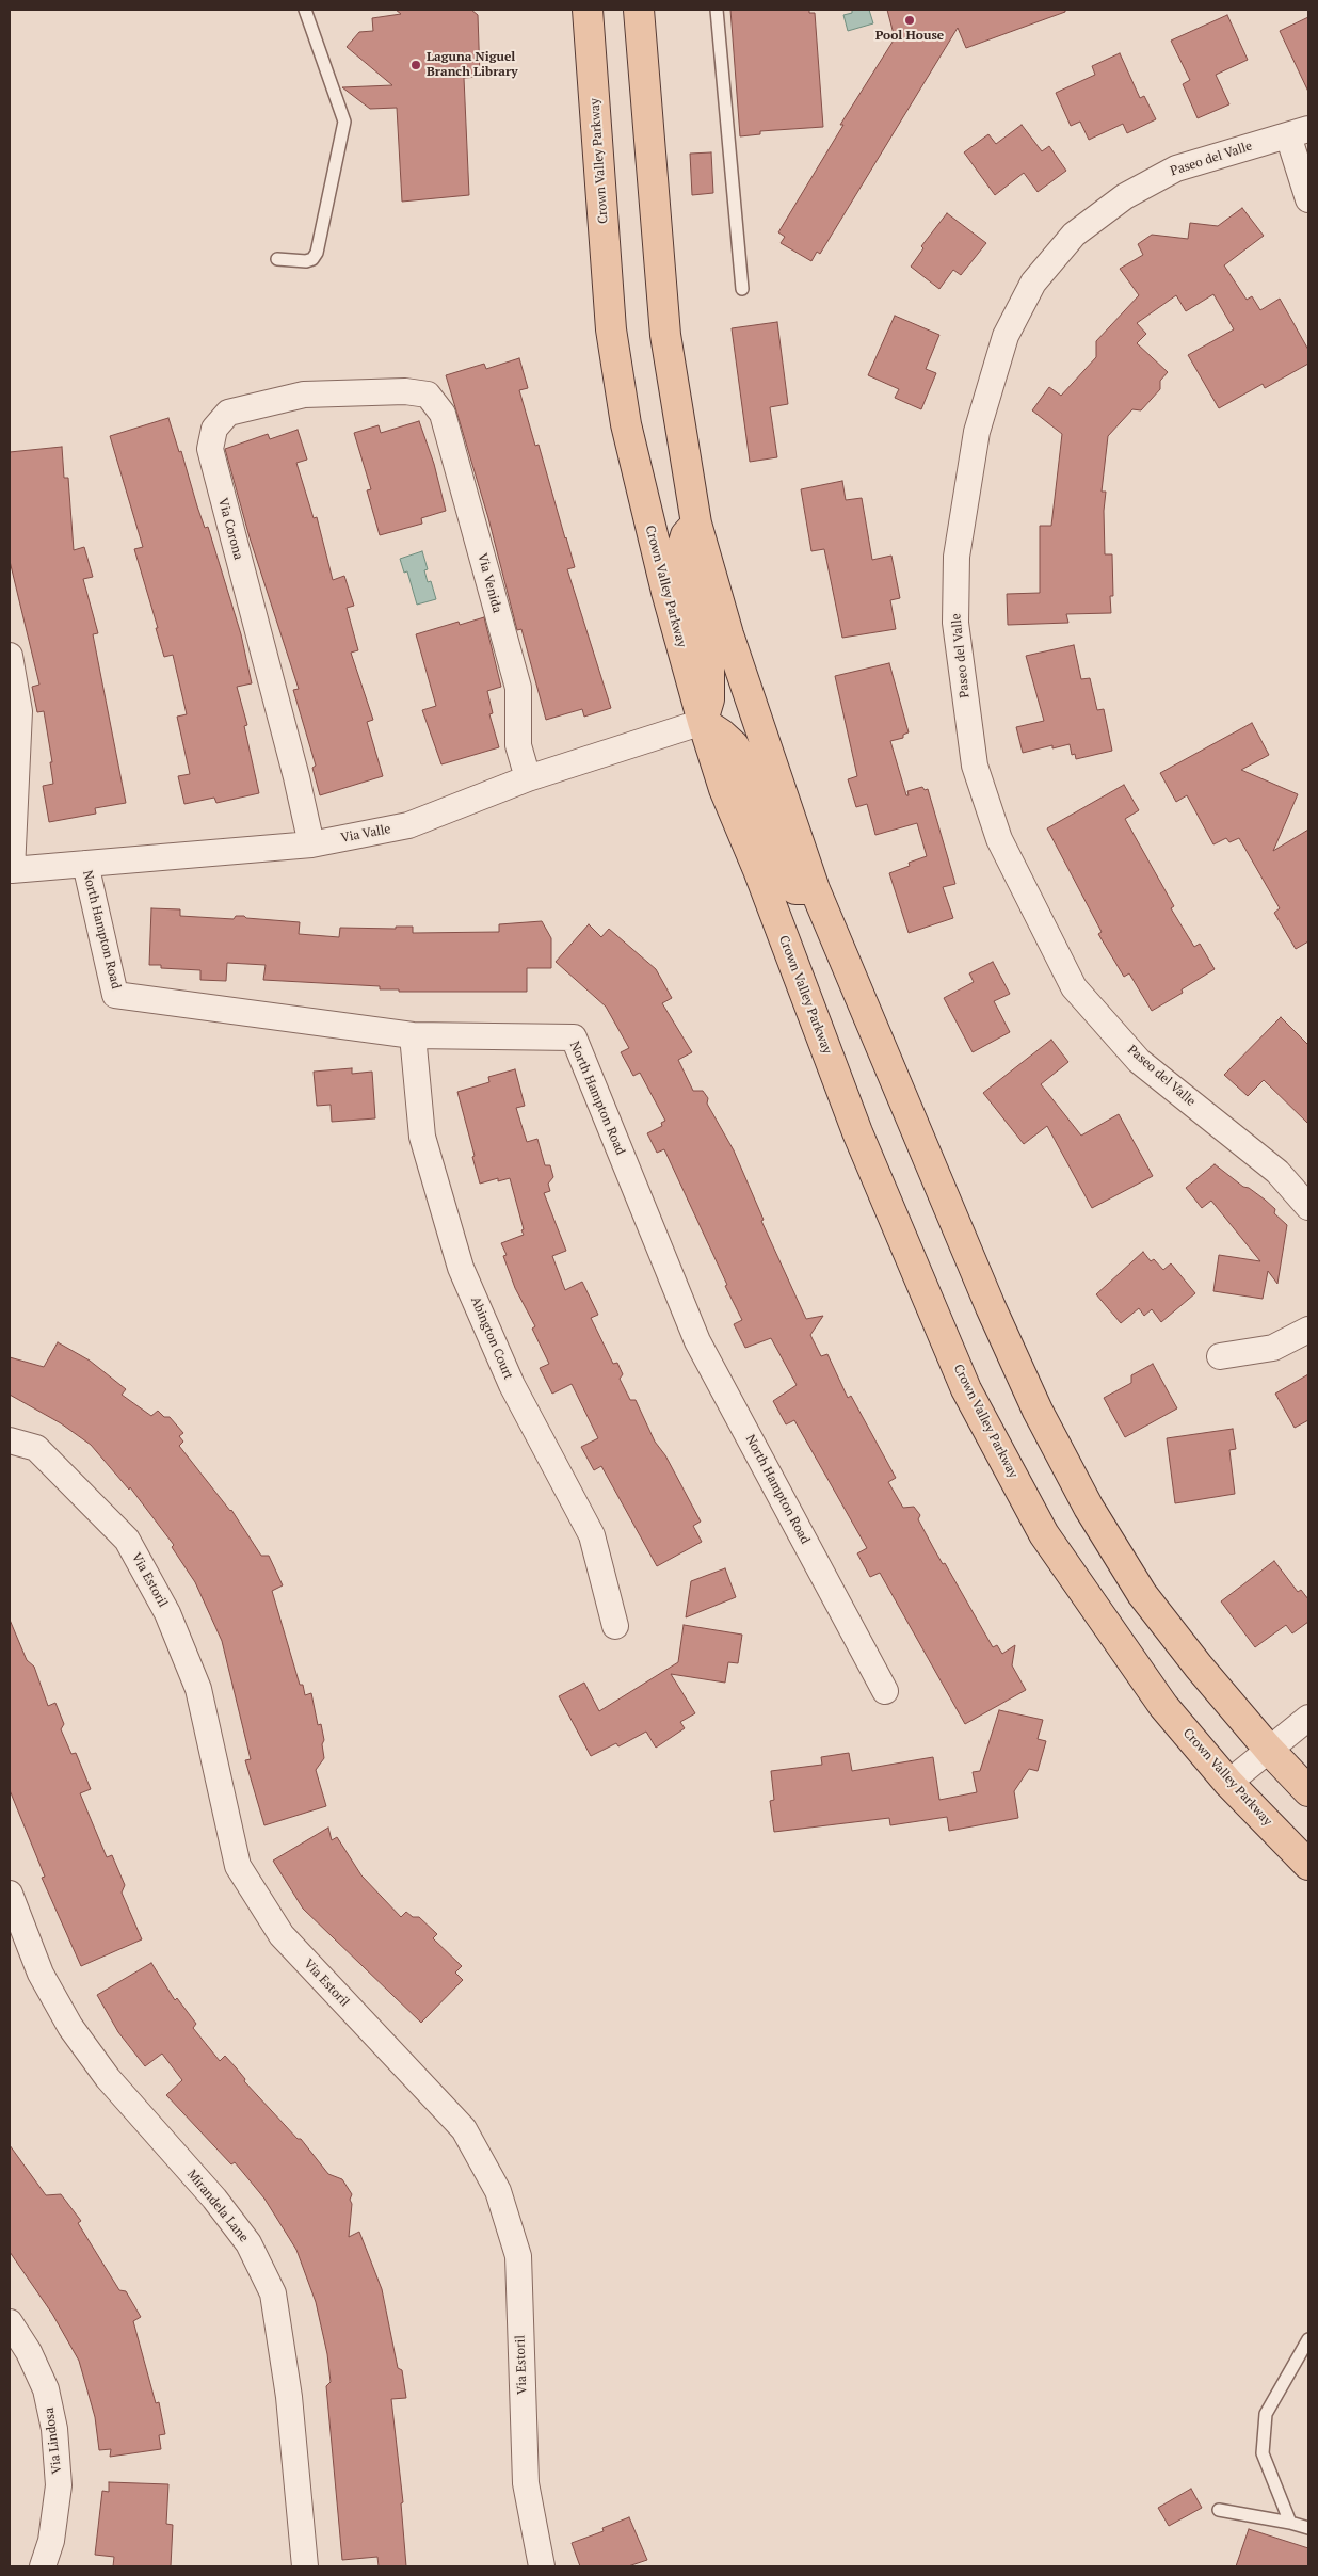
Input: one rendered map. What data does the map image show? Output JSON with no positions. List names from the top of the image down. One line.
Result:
{"streets":{"main road":["Crown Valley Parkway"],"street":["Paseo del Valle","Via Corona","Via Venida","Via Valle","North Hampton Road","Abington Court","Via Estoril","Mirandela Lane","Via Lindosa"]},"crossings":[["Crown Valley Parkway","Via Valle"],["Via Corona","Via Venida"],["Via Corona","Via Valle"],["Via Venida","Via Valle"],["Via Valle","North Hampton Road"],["North Hampton Road","Abington Court"]],"places":["Pool House","Laguna Niguel Branch Library"]}
